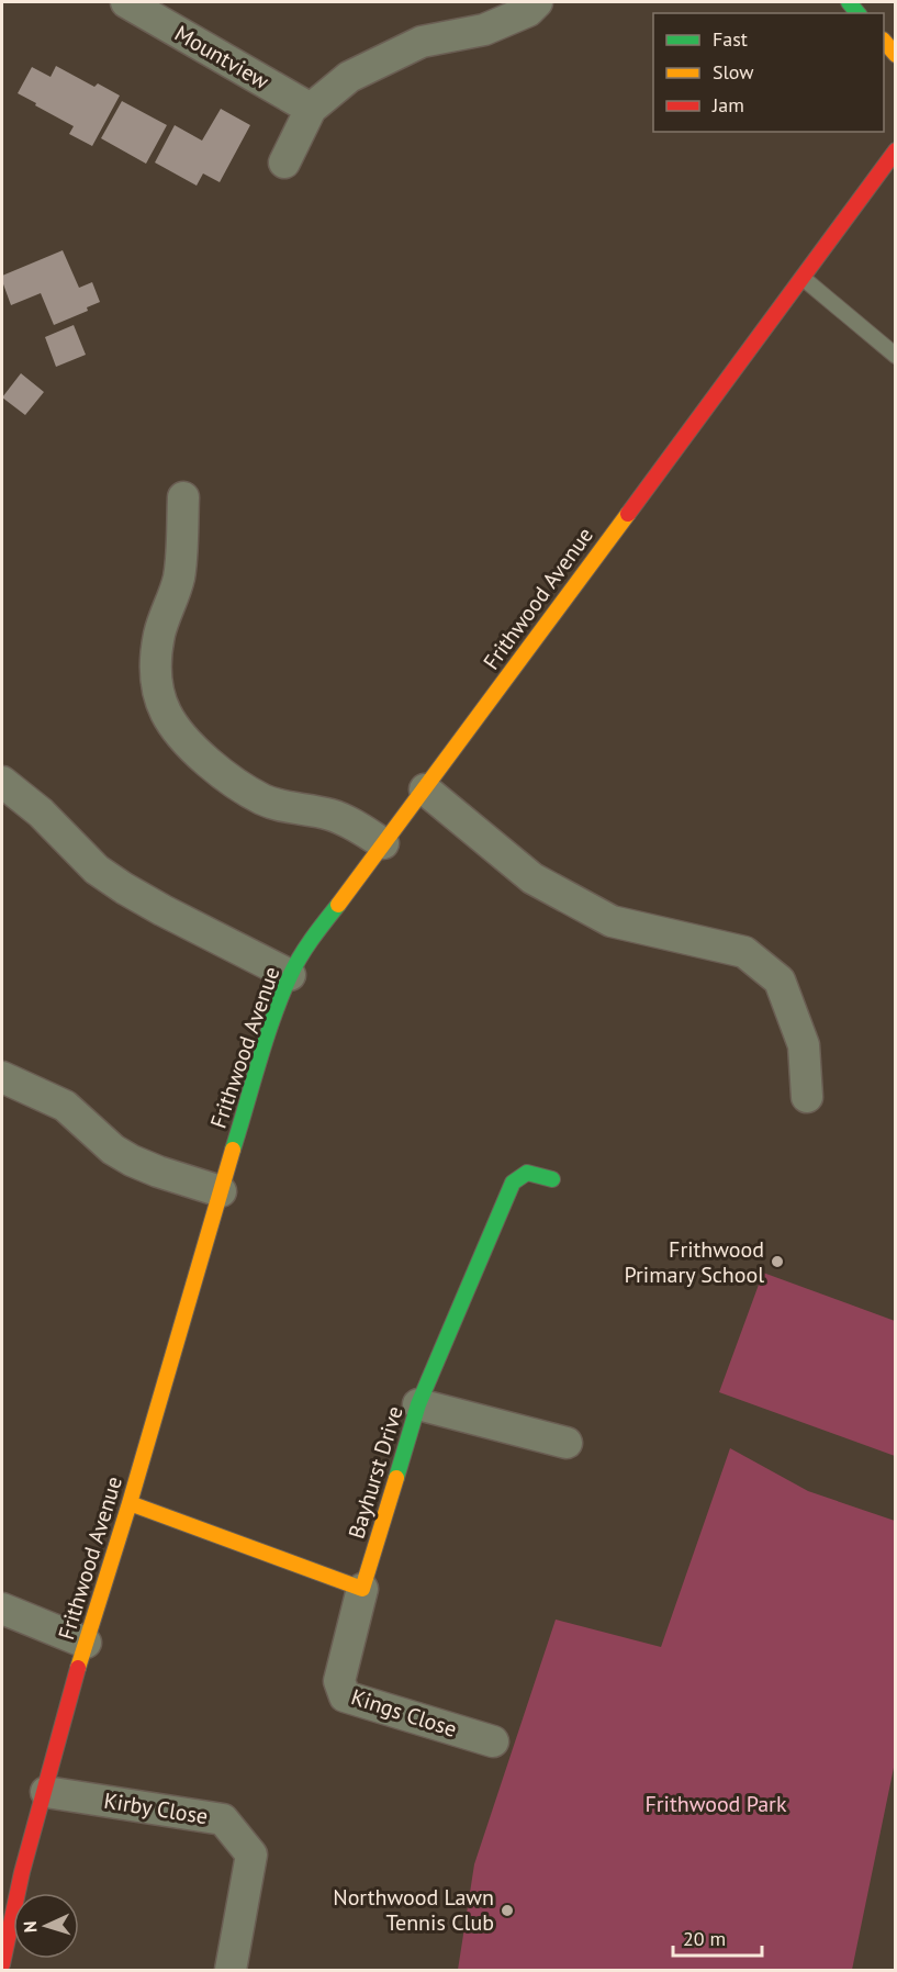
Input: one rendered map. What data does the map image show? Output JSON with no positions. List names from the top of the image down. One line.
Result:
{"streets":{"street":["Mountview","Frithwood Avenue","Bayhurst Drive","Kings Close","Kirby Close"]},"crossings":[["Frithwood Avenue","Kirby Close"],["Bayhurst Drive","Kings Close"]],"parks":["Frithwood Park"],"places":["Frithwood Primary School","Northwood Lawn Tennis Club"],"legend":["Fast","Slow","Jam"],"scale_bar":"20 m","north":"left"}
